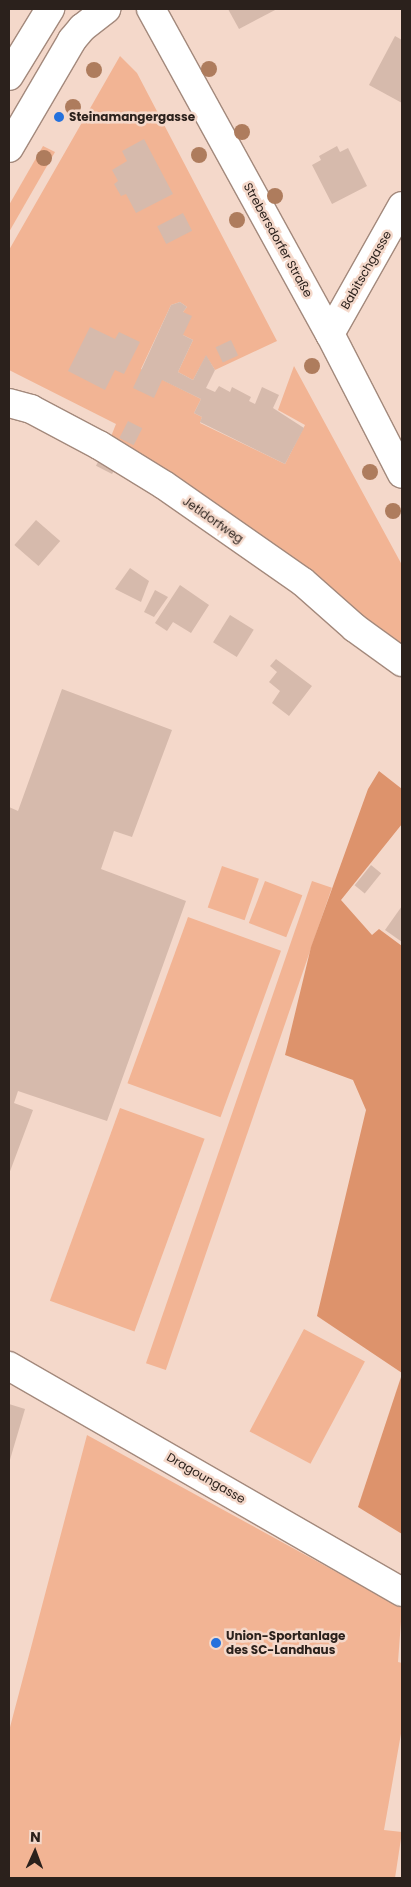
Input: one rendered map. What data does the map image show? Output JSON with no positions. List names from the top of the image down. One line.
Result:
{"streets":{"street":["Strebersdorfer Straße","Babitschgasse","Jetldorfweg","Dragoungasse"]},"crossings":[["Strebersdorfer Straße","Babitschgasse"]],"places":["Steinamangergasse","Union-Sportanlage des SC-Landhaus"],"north":"top"}
